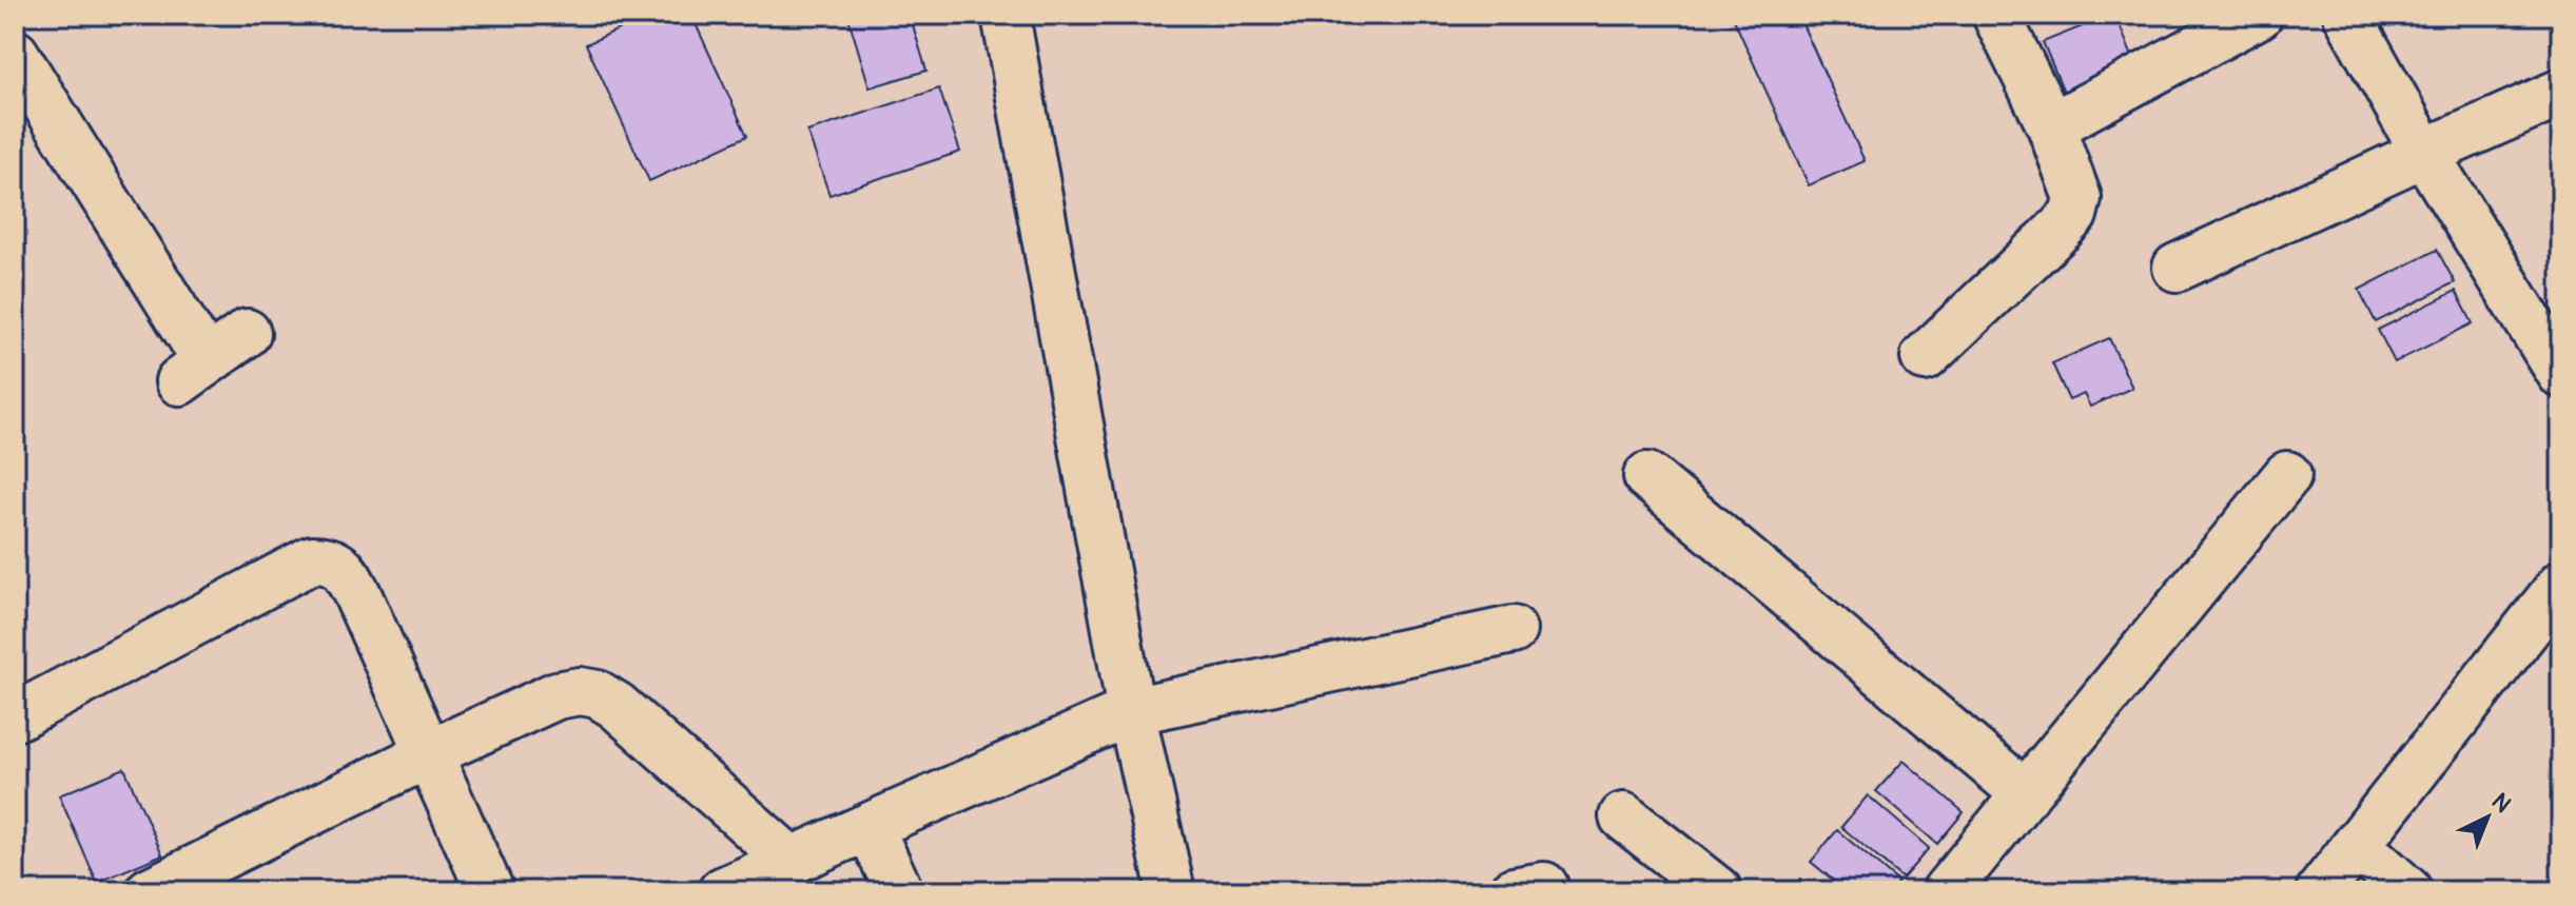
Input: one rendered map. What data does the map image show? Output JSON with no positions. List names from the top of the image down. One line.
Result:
{"north":"top right"}
